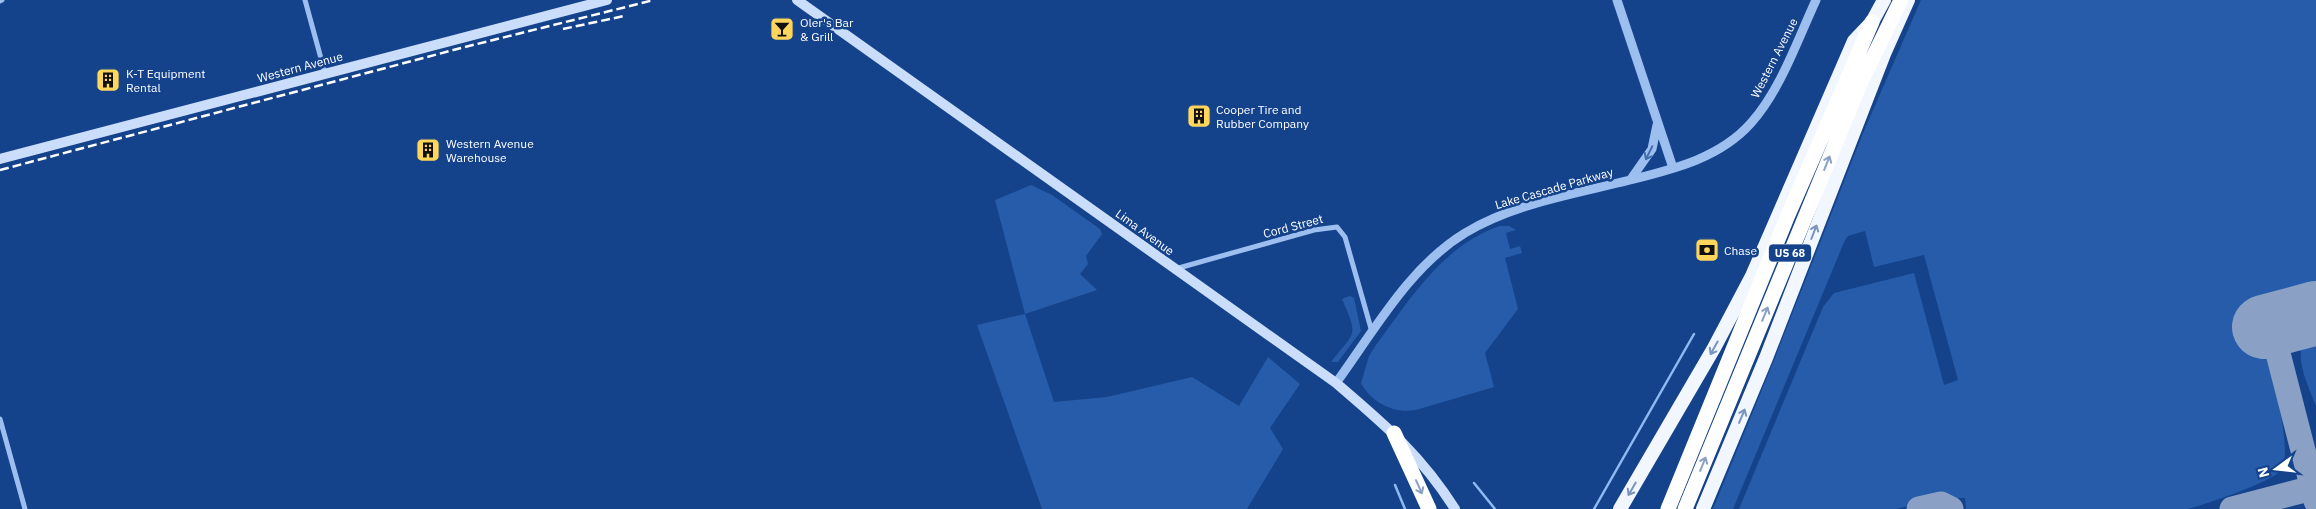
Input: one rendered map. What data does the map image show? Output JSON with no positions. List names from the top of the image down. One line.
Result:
{"streets":{"highway":["US 68"],"main road":["Western Avenue","Lima Avenue"],"street":["Lake Cascade Parkway","Cord Street"]},"crossings":[["Western Avenue","Lake Cascade Parkway"],["Lake Cascade Parkway","Cord Street"],["Lake Cascade Parkway","Lima Avenue"],["Cord Street","Lima Avenue"]],"places":{"bar":["Oler's Bar & Grill"],"building":["K-T Equipment Rental","Cooper Tire and Rubber Company","Western Avenue Warehouse"],"bank":["Chase"]},"north":"left"}
